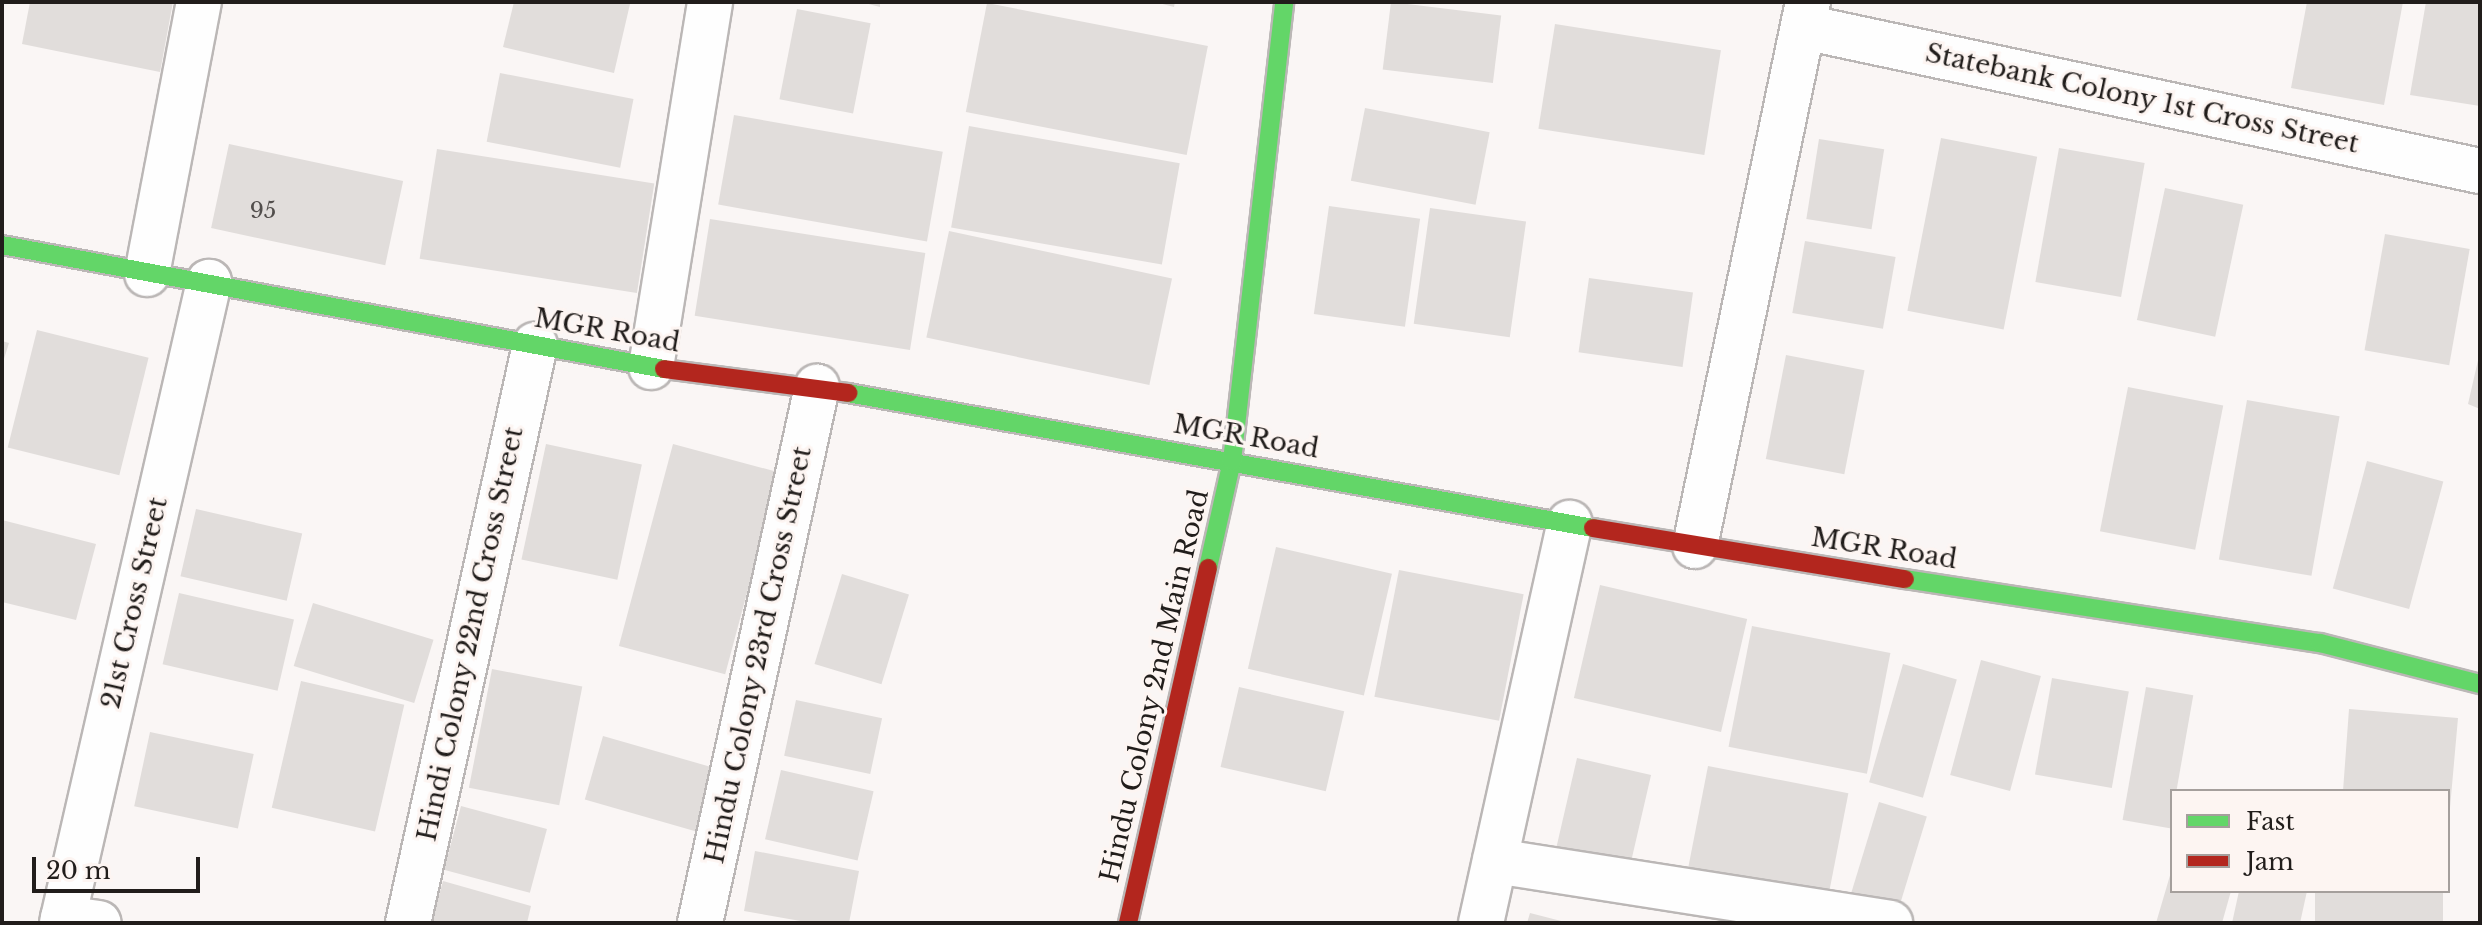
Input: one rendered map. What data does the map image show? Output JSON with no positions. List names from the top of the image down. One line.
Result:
{"streets":{"street":["Statebank Colony 1st Cross Street","MGR Road","21st Cross Street","Hindi Colony 22nd Cross Street","Hindu Colony 23rd Cross Street","Hindu Colony 2nd Main Road"]},"crossings":[["MGR Road","21st Cross Street"],["MGR Road","Hindi Colony 22nd Cross Street"],["MGR Road","Hindu Colony 23rd Cross Street"],["MGR Road","Hindu Colony 2nd Main Road"]],"house_numbers":["95"],"legend":["Fast","Jam"],"scale_bar":"20 m"}
